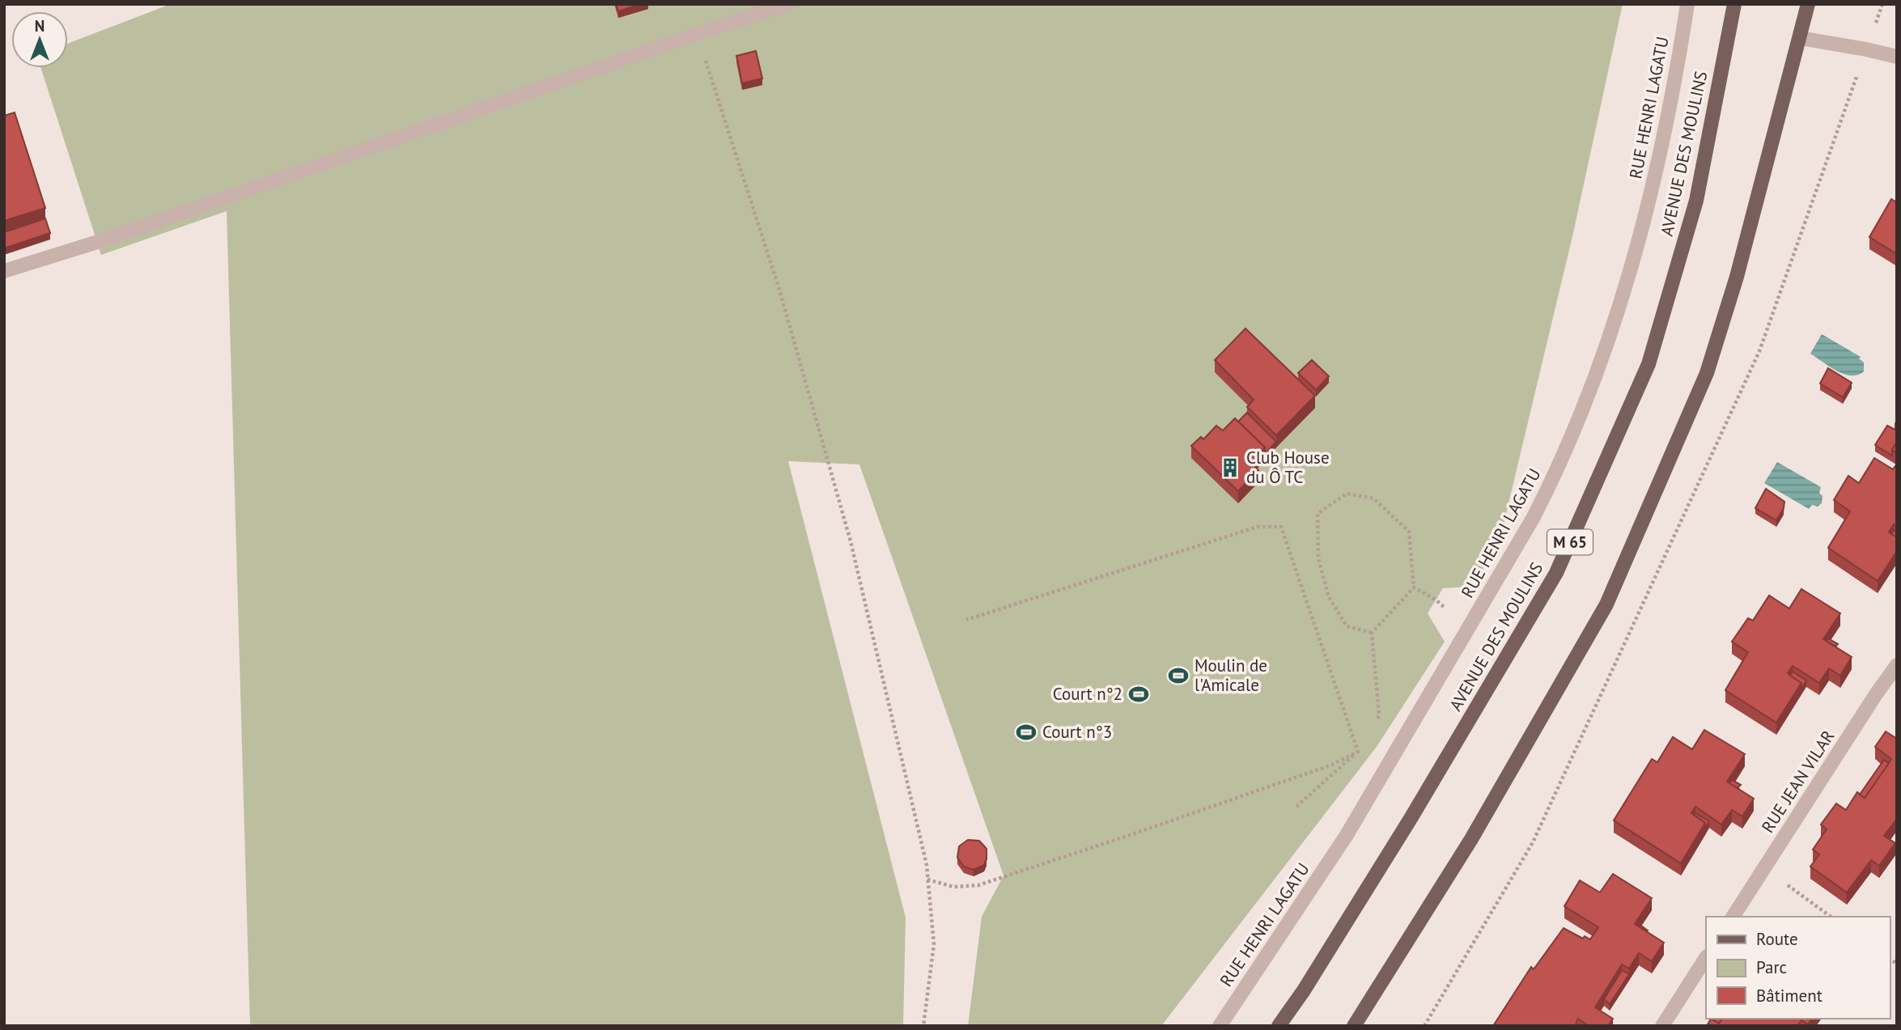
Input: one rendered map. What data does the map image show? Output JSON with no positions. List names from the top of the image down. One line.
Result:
{"streets":{"main road":["AVENUE DES MOULINS","M 65"],"street":["RUE HENRI LAGATU","RUE JEAN VILAR"]},"places":{"building":["Club House du Ô TC"],"sports":["Moulin de l'Amicale","Court n°2","Court n°3"]},"legend":["Route","Parc","Bâtiment"],"north":"top"}
